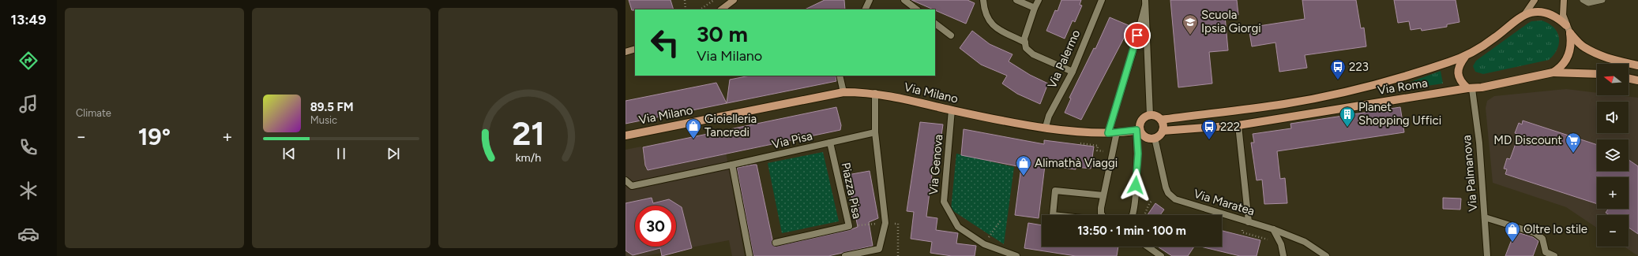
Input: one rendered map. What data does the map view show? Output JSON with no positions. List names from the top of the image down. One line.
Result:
{"streets":{"main road":["Via Roma","Via Milano"],"street":["Via Palermo","Via Pisa","Via Genova","Via Palmanova","Piazza Pisa","Via Maratea"]},"crossings":[["Via Palermo","Via Milano"],["Via Roma","Via Milano"],["Via Roma","Via Palmanova"],["Via Roma","Via Maratea"],["Via Milano","Via Genova"],["Via Milano","Via Maratea"],["Via Pisa","Piazza Pisa"]],"places":{"school or university":["Scuola Ipsia Giorgi"],"bus stop":["223","222"],"building":["Planet Shopping Uffici"],"shop":["Gioielleria Tancredi","Alimathà Viaggi","Oltre lo stile"],"supermarket":["MD Discount"]},"north":"left","page":{"tabs":"13:49","tile":"Climate","turn":["30 m","Via Milano"],"map_buttons":["+","−"],"song":["89.5 FM","Music"],"heat":["−","19°","+"],"limit":"30","trip":"13:50 · 1 min · 100 m","gauge":["21","km/h"]}}
